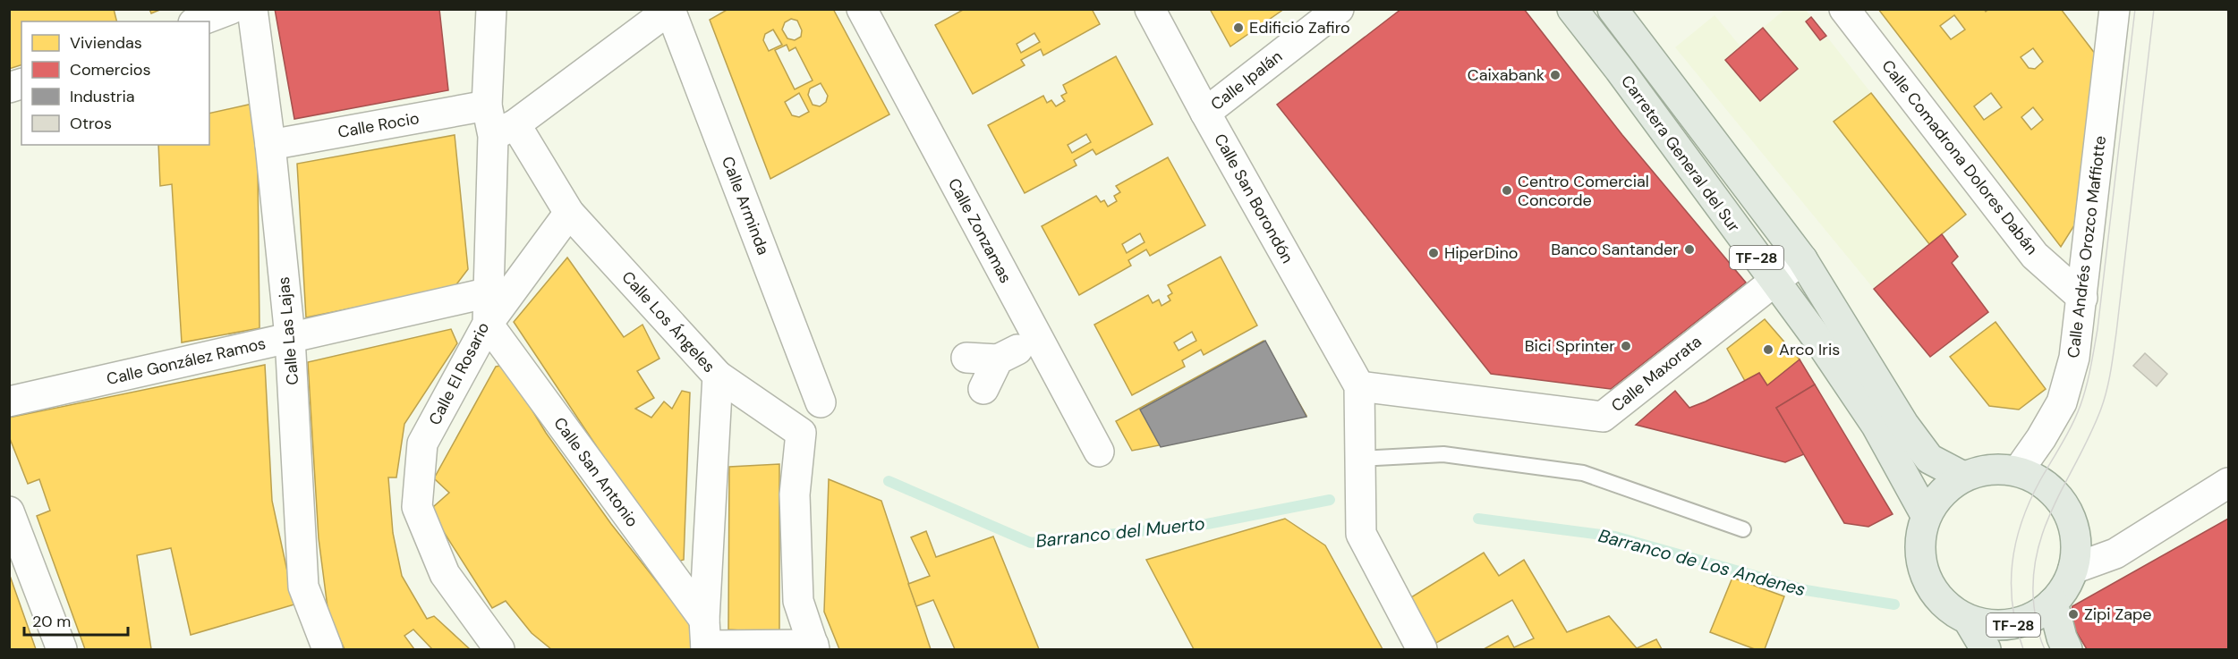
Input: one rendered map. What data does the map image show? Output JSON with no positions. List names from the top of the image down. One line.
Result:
{"streets":{"main road":["Carretera General del Sur","TF-28"],"street":["Calle Ipalán","Calle Rocio","Calle Comadrona Dolores Dabán","Calle San Borondón","Calle Arminda","Calle Zonzamas","Calle Andrés Orozco Maffiotte","Calle Los Ángeles","Calle Las Lajas","Calle González Ramos","Calle El Rosario","Calle Maxorata","Calle San Antonio"]},"crossings":[["Calle Ipalán","Calle San Borondón"],["Calle Rocio","Calle Las Lajas"],["Calle Rocio","Calle El Rosario"],["Carretera General del Sur","Calle Andrés Orozco Maffiotte"],["Carretera General del Sur","TF-28"],["Carretera General del Sur","Calle Maxorata"],["Calle Comadrona Dolores Dabán","Calle Andrés Orozco Maffiotte"],["Calle San Borondón","Calle Maxorata"],["Calle Andrés Orozco Maffiotte","TF-28"],["Calle Los Ángeles","Calle El Rosario"],["Calle Los Ángeles","Calle San Antonio"],["Calle Las Lajas","Calle González Ramos"],["Calle González Ramos","Calle El Rosario"],["Calle El Rosario","Calle San Antonio"]],"water":["Barranco del Muerto","Barranco de Los Andenes"],"places":["Edificio Zafiro","Caixabank","Centro Comercial Concorde","Banco Santander","HiperDino","Bici Sprinter","Arco Iris","Zipi Zape"],"legend":["Viviendas","Comercios","Industria","Otros"],"scale_bar":"20 m"}
